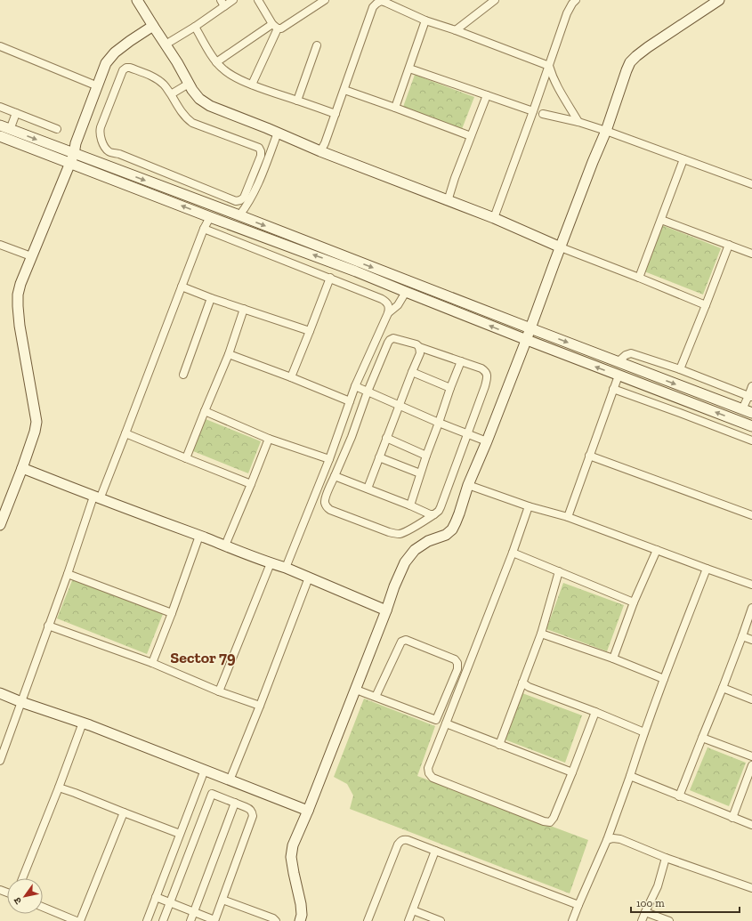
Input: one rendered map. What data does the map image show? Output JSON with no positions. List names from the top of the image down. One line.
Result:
{"districts":["Sector 79"],"scale_bar":"100 m","north":"bottom left"}
